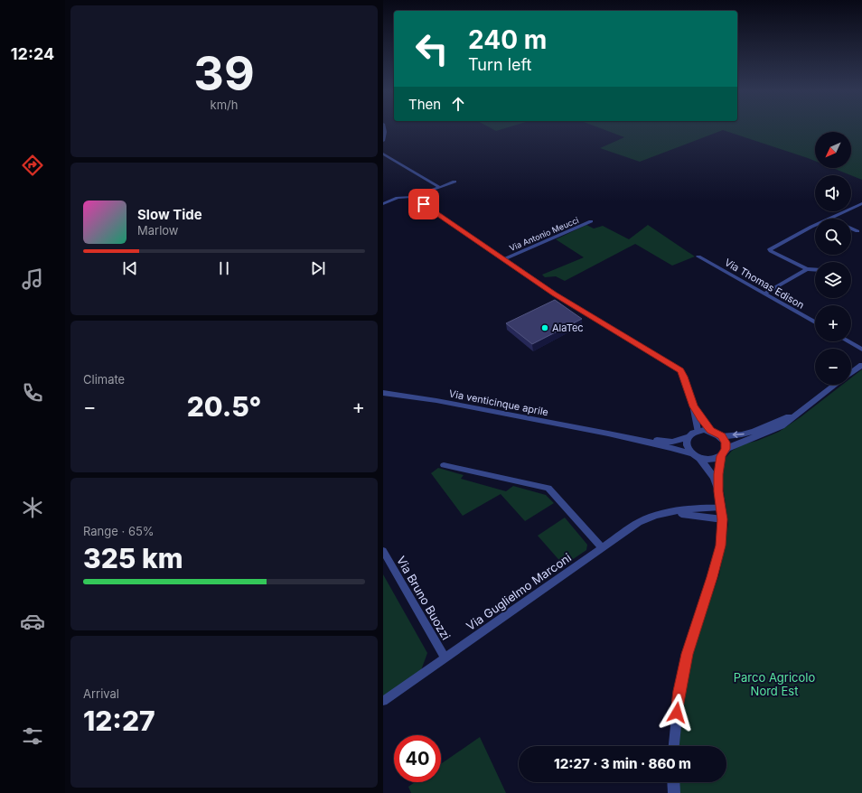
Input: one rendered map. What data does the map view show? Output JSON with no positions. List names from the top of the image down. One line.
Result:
{"streets":{"street":["Via Antonio Meucci","Via Thomas Edison","Via venticinque aprile","Via Guglielmo Marconi","Via Bruno Buozzi"]},"crossings":[["Via Guglielmo Marconi","Via Bruno Buozzi"]],"parks":["Parco Agricolo Nord Est"],"places":["AlaTec"],"north":"bottom left","page":{"tabs":"12:24","tile":[["39","km/h"],"Climate",["Range · 65%","325 km"],["Arrival","12:27"]],"turn":["240 m","Turn left"],"then":"Then","map_buttons":["+","−"],"song":["Slow Tide","Marlow"],"heat":["−","20.5°","+"],"limit":"40","trip":"12:27 · 3 min · 860 m"}}
